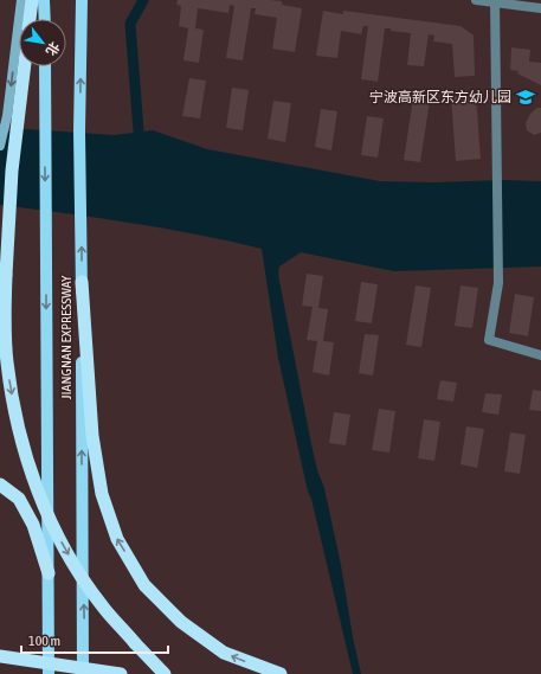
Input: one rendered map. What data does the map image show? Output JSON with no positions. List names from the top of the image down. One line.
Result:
{"streets":{"main road":["JIANGNAN EXPRESSWAY"]},"places":{"school or university":["宁波高新区东方幼儿园"]},"scale_bar":"100 m","north":"bottom right"}
